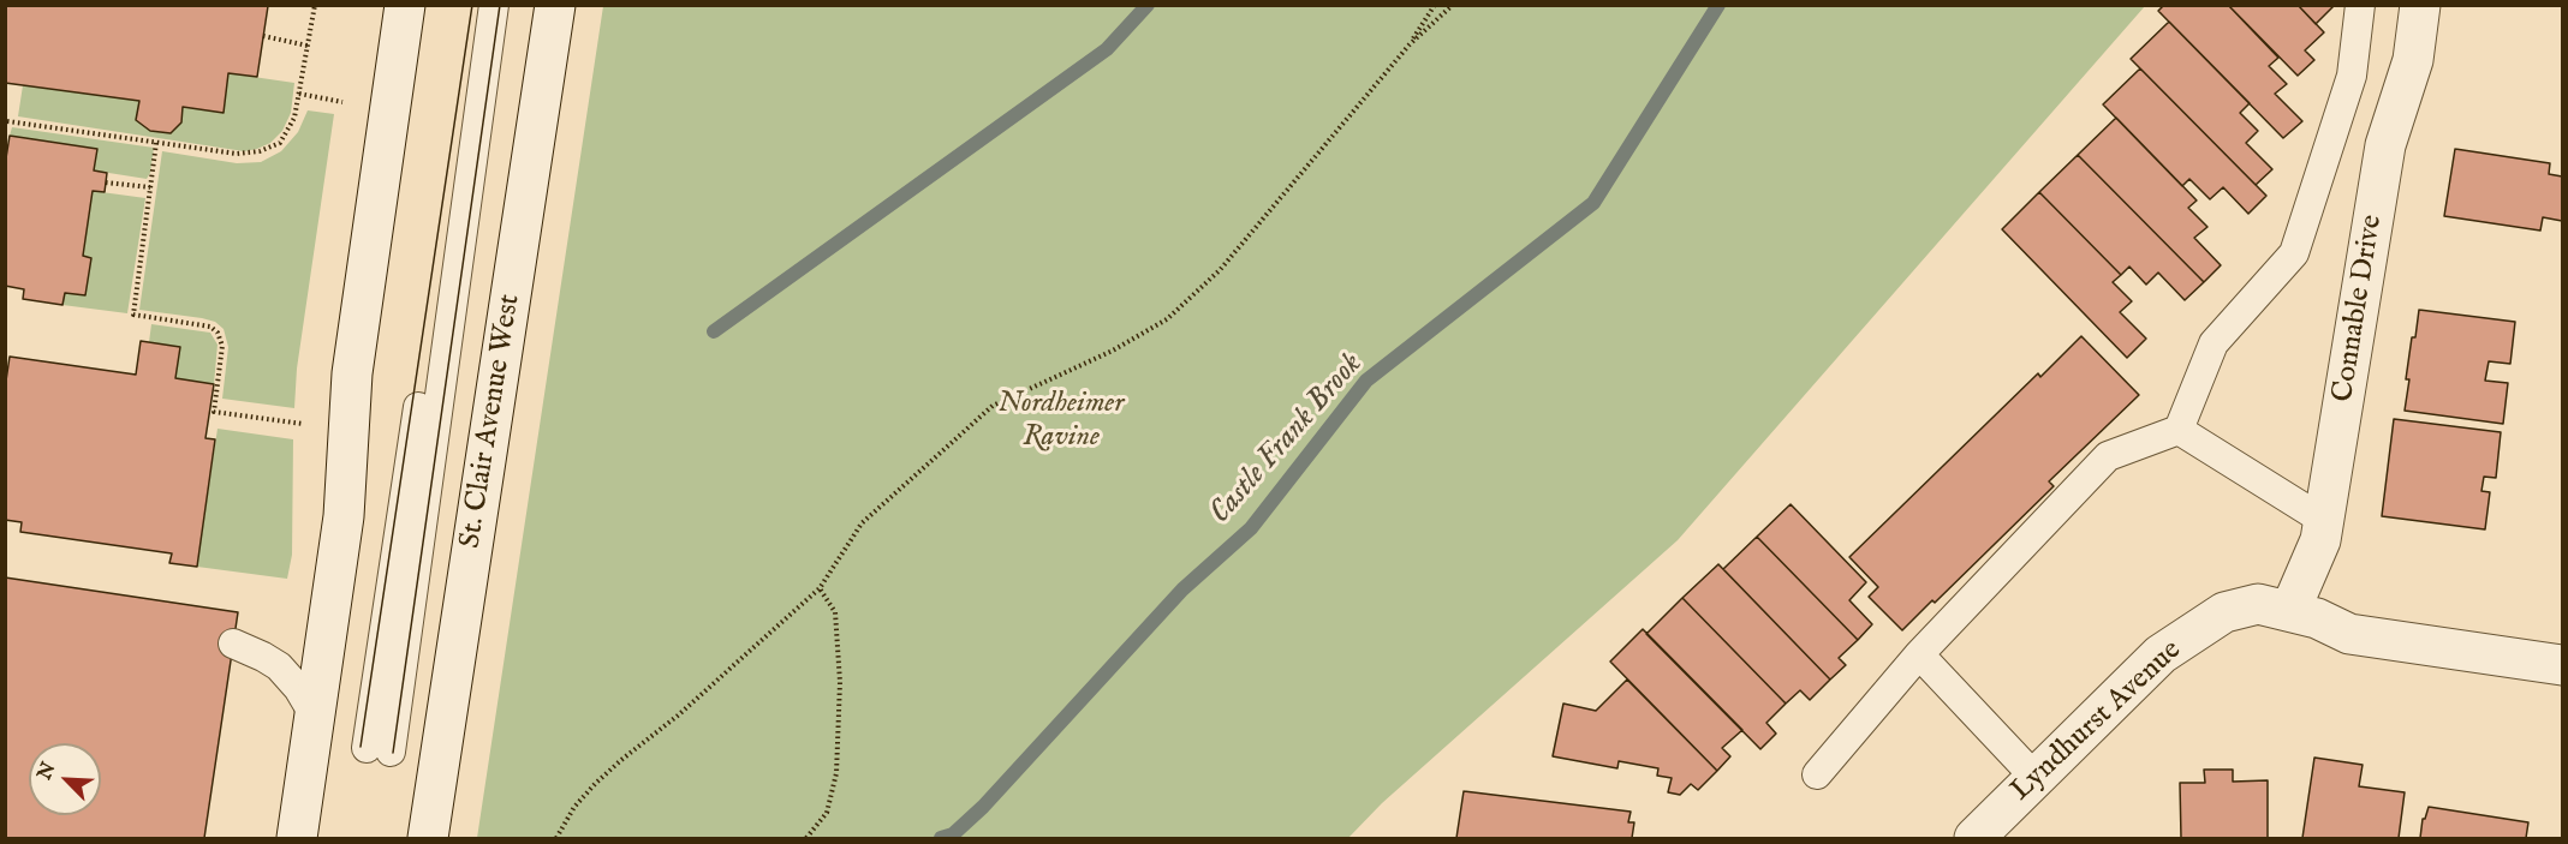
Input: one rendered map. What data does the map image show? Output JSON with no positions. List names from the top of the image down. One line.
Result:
{"streets":{"main road":["Connable Drive","St. Clair Avenue West","Lyndhurst Avenue"]},"crossings":[["Connable Drive","Lyndhurst Avenue"]],"water":["Castle Frank Brook"],"parks":["Nordheimer Ravine"],"north":"top left"}
